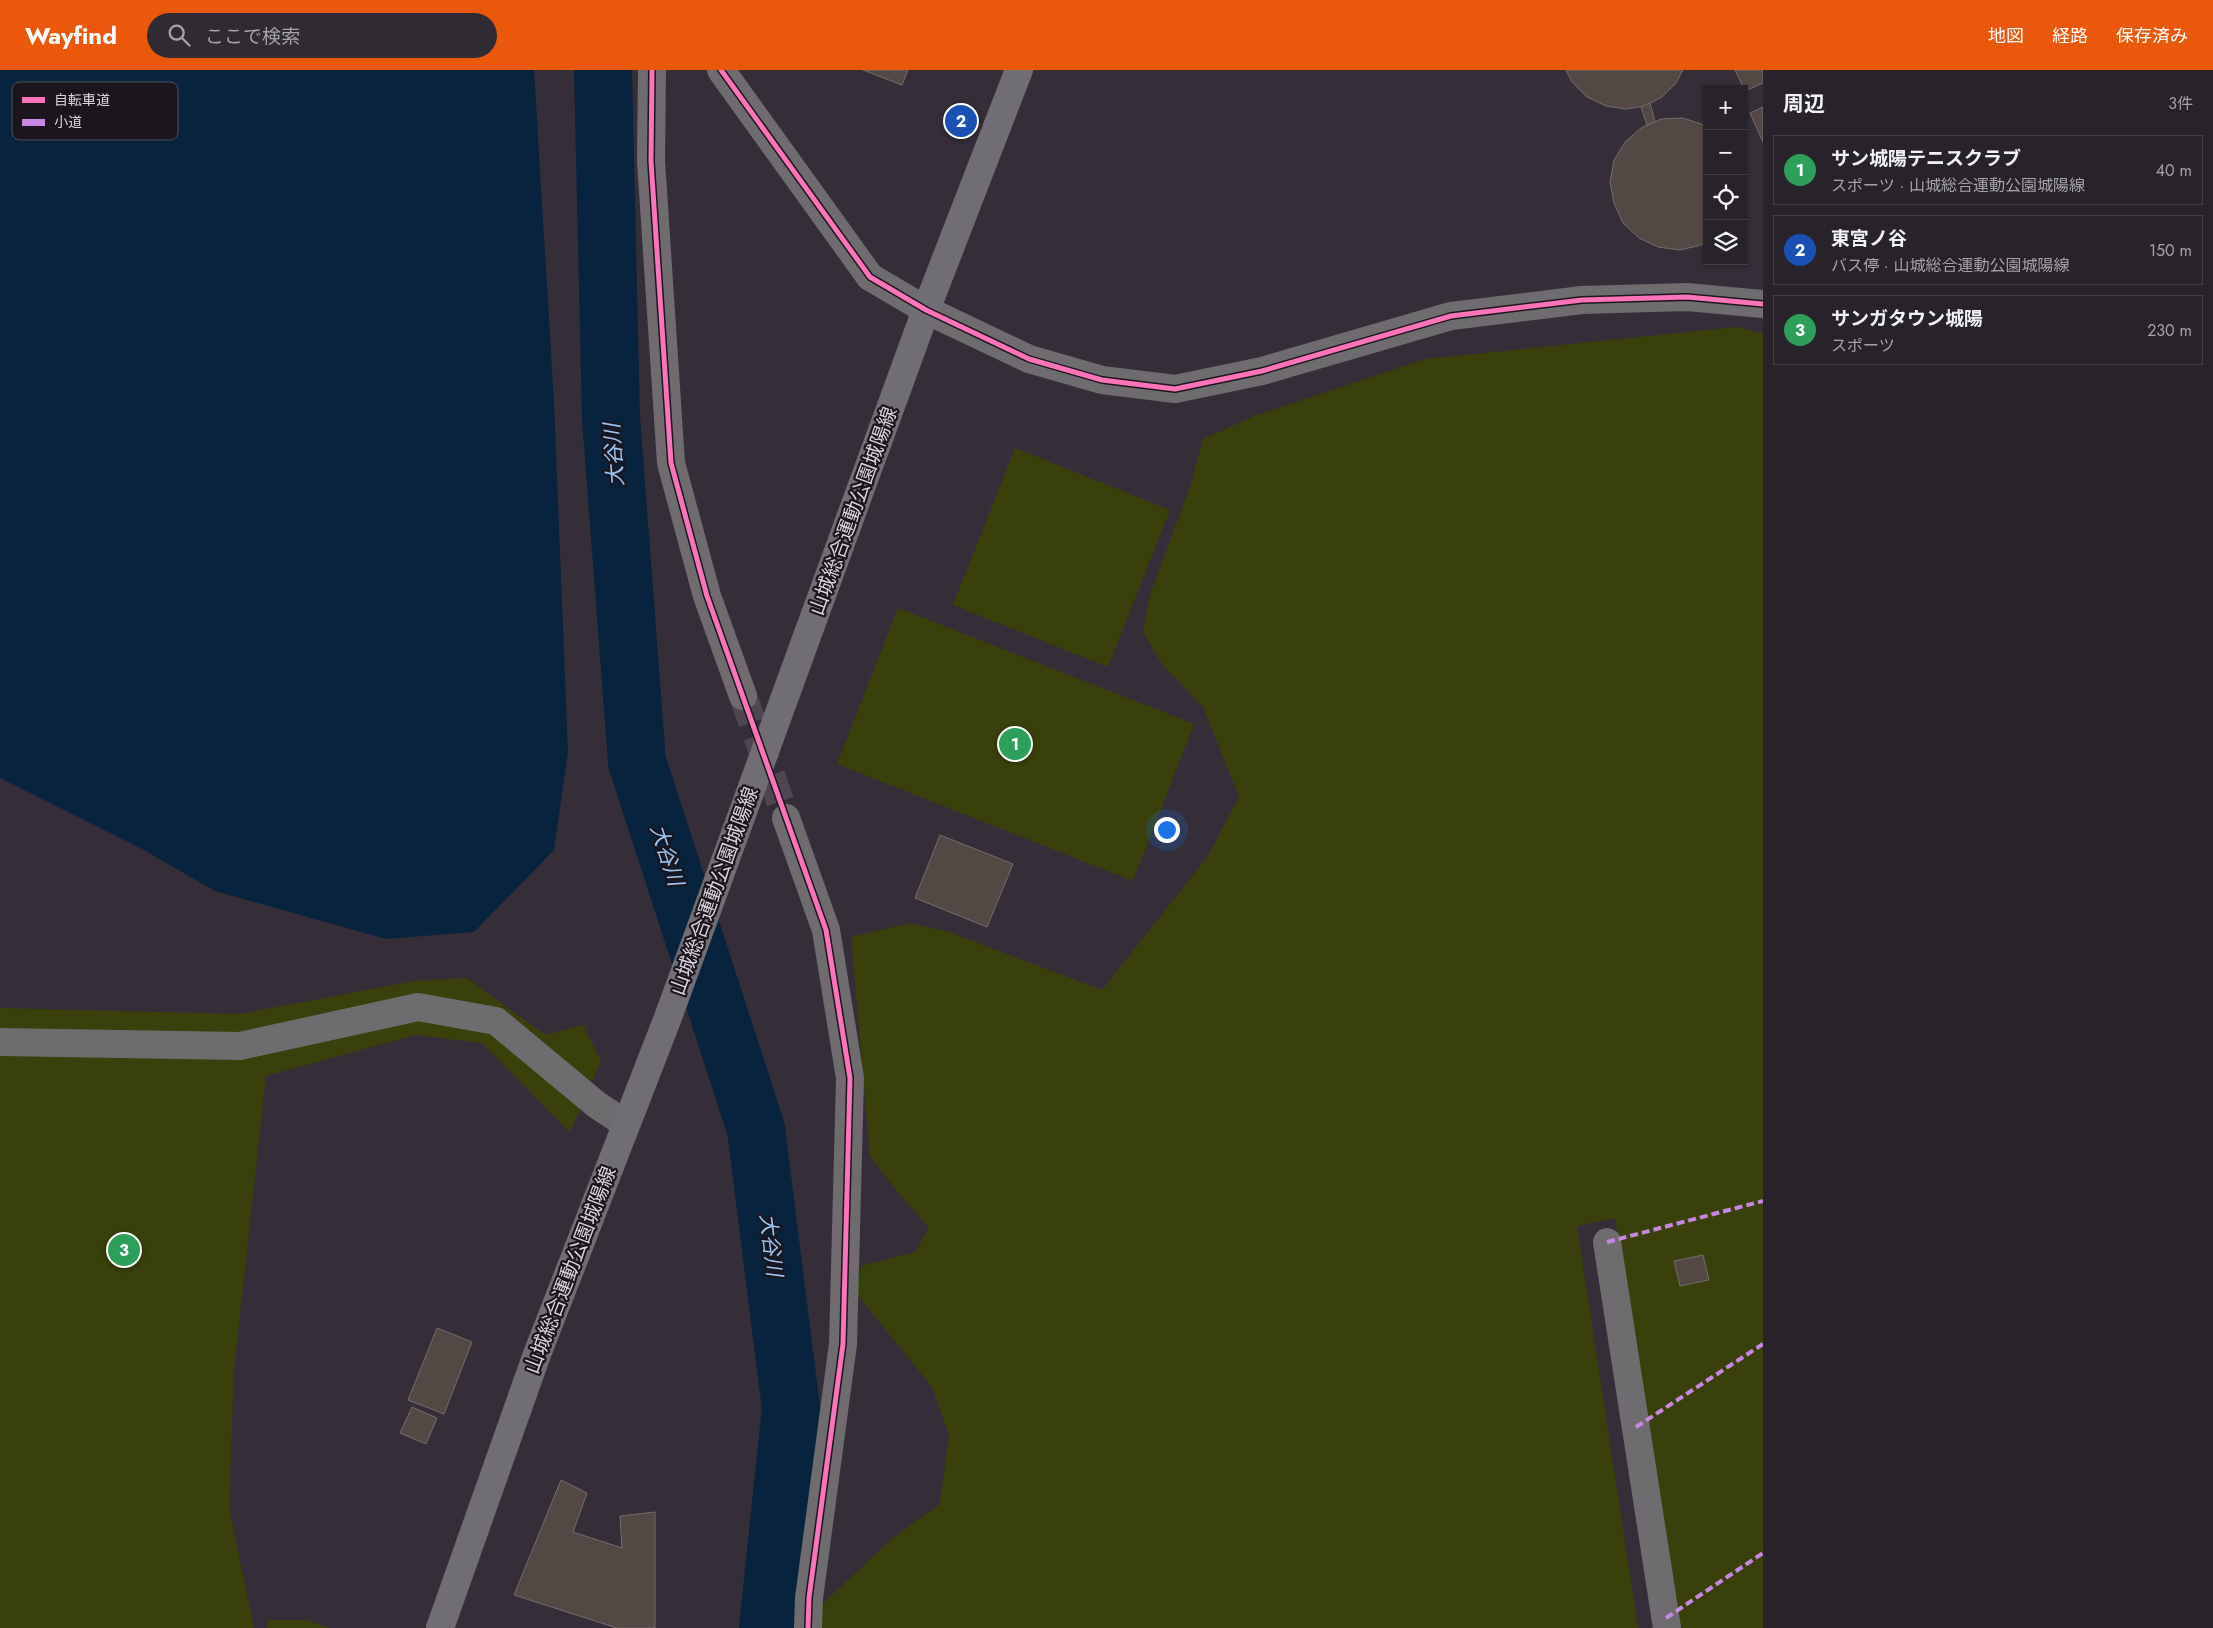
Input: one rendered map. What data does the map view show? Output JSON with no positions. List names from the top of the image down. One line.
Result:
{"streets":{"main road":["山城総合運動公園城陽線"]},"water":["大谷川"],"legend":["自転車道","小道"],"page":{"header":"Wayfind","search":"ここで検索","nav":["地図","経路","保存済み"],"heading":["周辺","3件"],"map_buttons":["+","−"],"pins":["2","1","3"],"list":[{"mark":"1","name":"サン城陽テニスクラブ","note":"スポーツ · 山城総合運動公園城陽線","value":"40 m"},{"mark":"2","name":"東宮ノ谷","note":"バス停 · 山城総合運動公園城陽線","value":"150 m"},{"mark":"3","name":"サンガタウン城陽","note":"スポーツ","value":"230 m"}]}}
